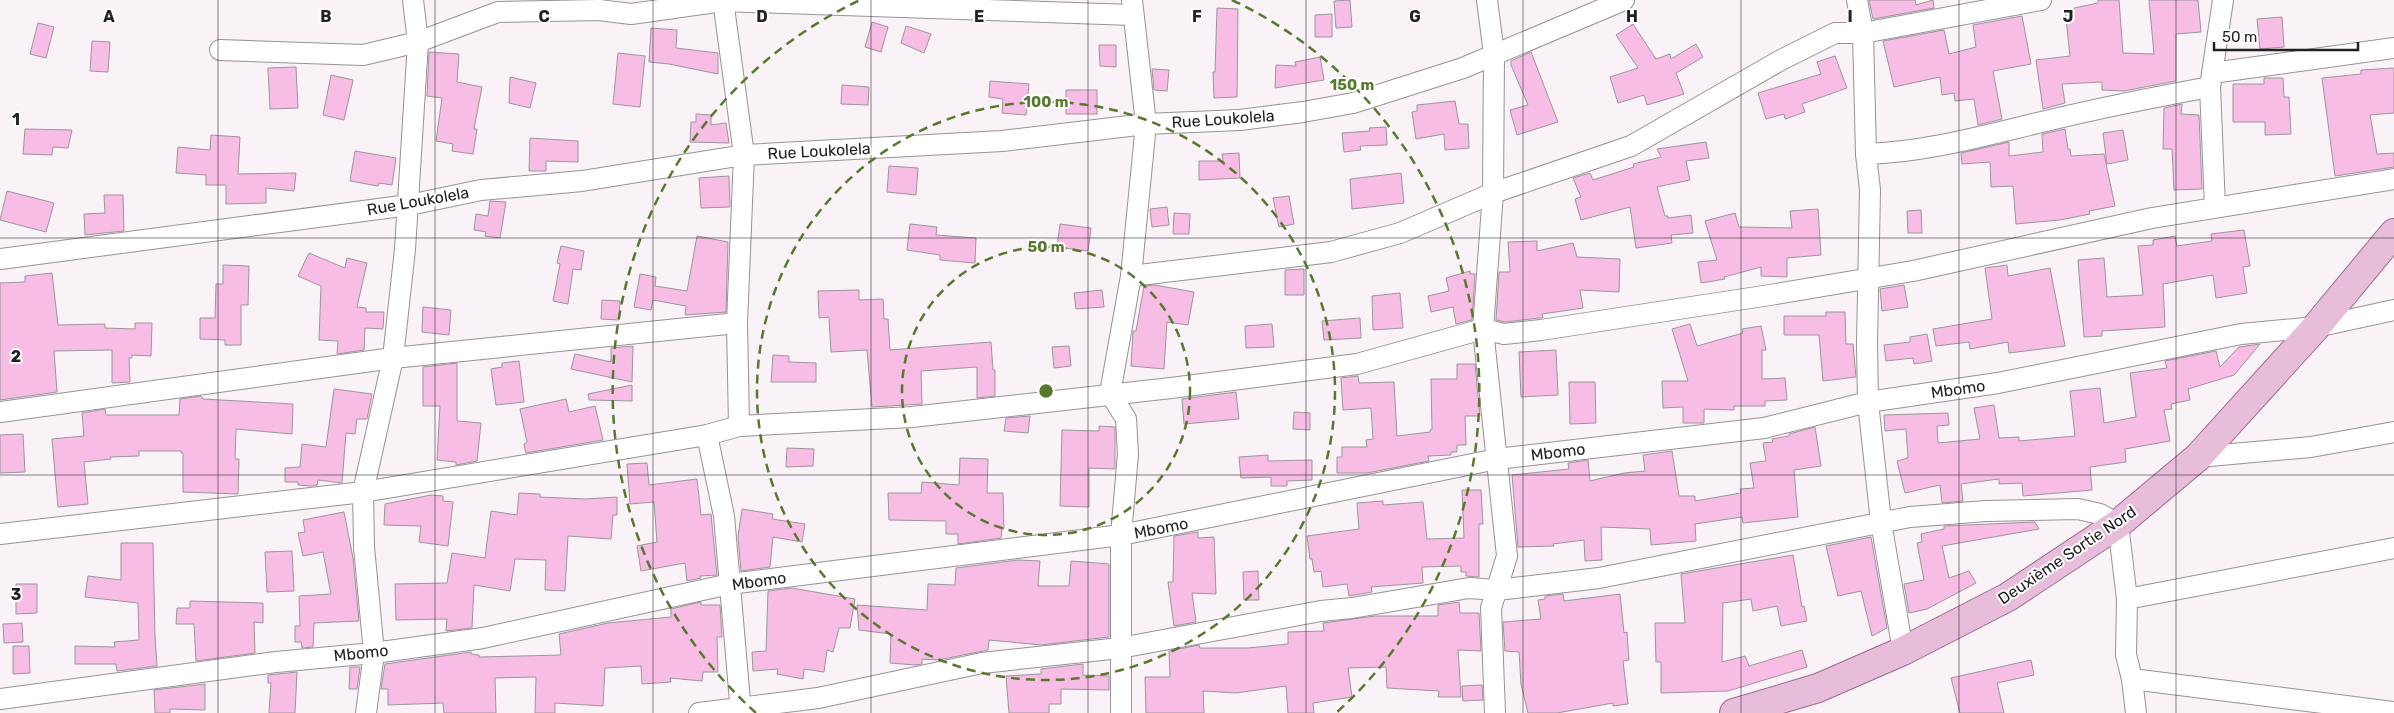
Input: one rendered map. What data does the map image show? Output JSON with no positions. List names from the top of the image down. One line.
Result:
{"streets":{"main road":["Deuxième Sortie Nord"],"street":["Rue Loukolela","Mbomo"]},"crossings":[["Mbomo","Deuxième Sortie Nord"]],"scale_bar":"50 m","grid":{"columns":["A","B","C","D","E","F","G","H","I","J"],"rows":["1","2","3"]},"rings":["150 m","100 m","50 m"]}
